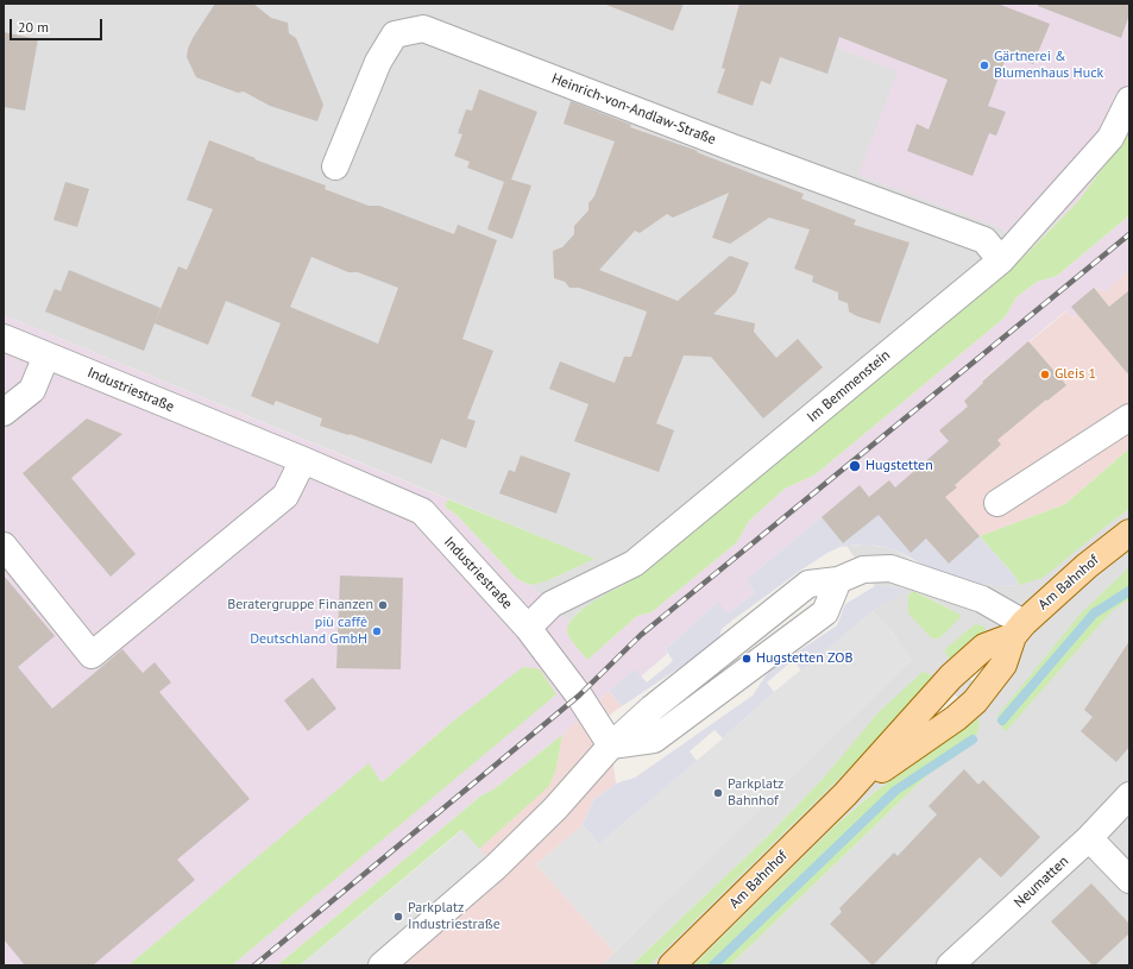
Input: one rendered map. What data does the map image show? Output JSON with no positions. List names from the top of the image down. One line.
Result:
{"streets":{"main road":["Am Bahnhof"],"street":["Heinrich-von-Andlaw-Straße","Im Bemmenstein","Industriestraße","Neumatten"]},"crossings":[["Heinrich-von-Andlaw-Straße","Im Bemmenstein"],["Im Bemmenstein","Industriestraße"]],"places":["Gärtnerei & Blumenhaus Huck","Gleis 1","Hugstetten","Beratergruppe Finanzen","più caffè Deutschland GmbH","Hugstetten ZOB","Parkplatz Bahnhof","Parkplatz Industriestraße"],"scale_bar":"20 m"}
